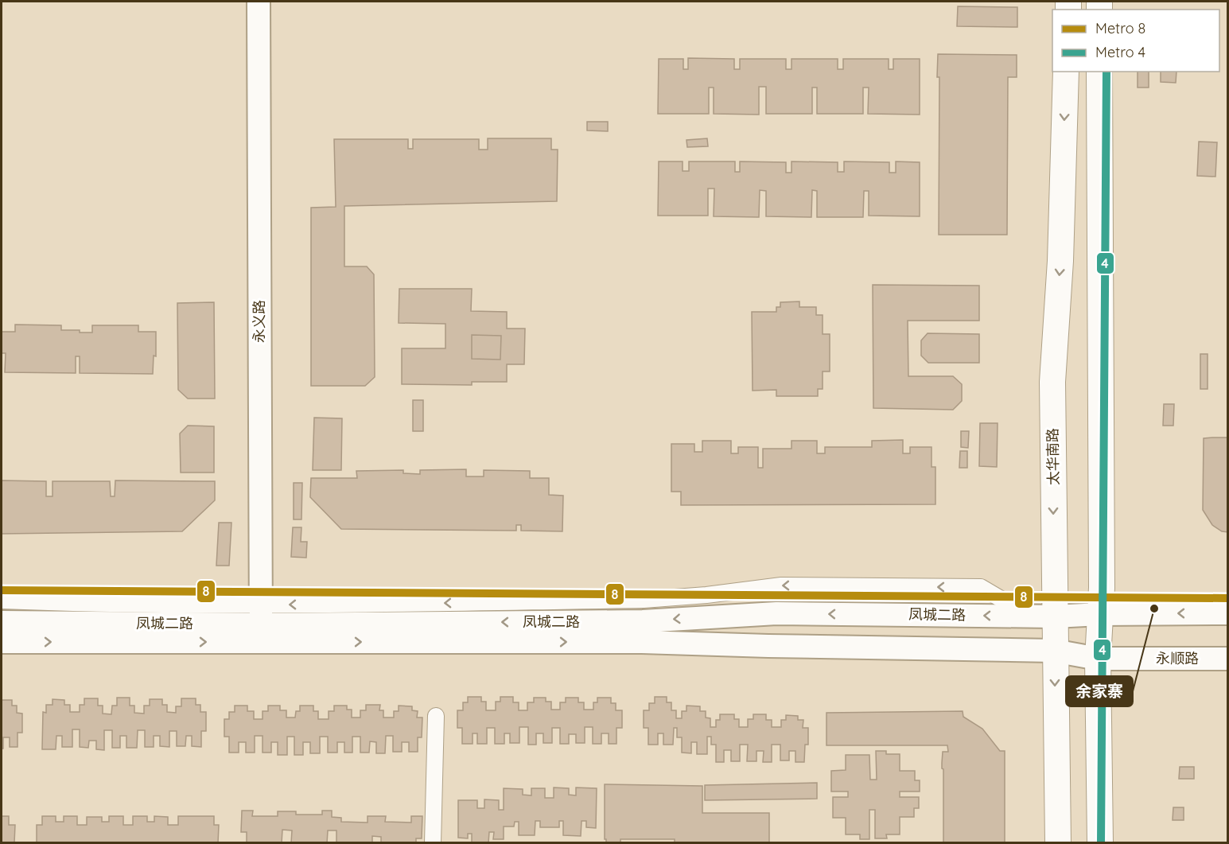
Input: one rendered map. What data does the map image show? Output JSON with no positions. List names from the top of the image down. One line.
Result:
{"streets":{"main road":["永义路","太华南路","凤城二路","永顺路"]},"crossings":[["永义路","凤城二路"],["太华南路","凤城二路"],["凤城二路","永顺路"]],"places":["余家寨"],"lines":["metro line 4","metro line 8"],"legend":["Metro 8","Metro 4"]}
